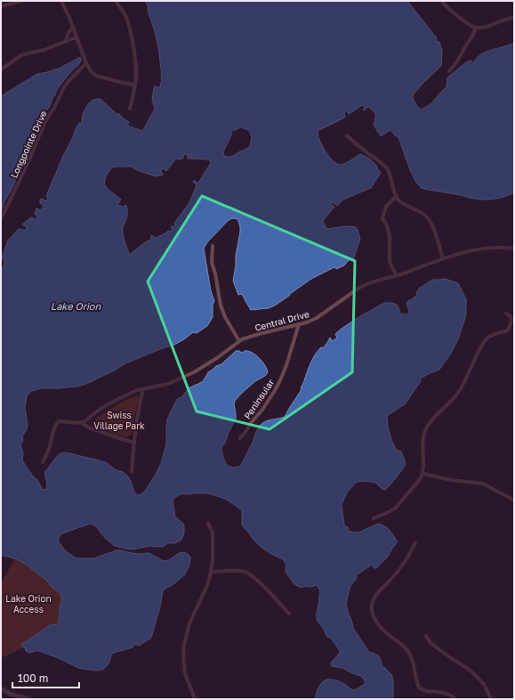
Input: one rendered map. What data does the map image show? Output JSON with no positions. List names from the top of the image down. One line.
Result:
{"streets":{"street":["Longpointe Drive","Central Drive","Peninsular"]},"crossings":[["Central Drive","Peninsular"]],"water":["Lake Orion"],"parks":["Swiss Village Park","Lake Orion Access"],"scale_bar":"100 m"}
